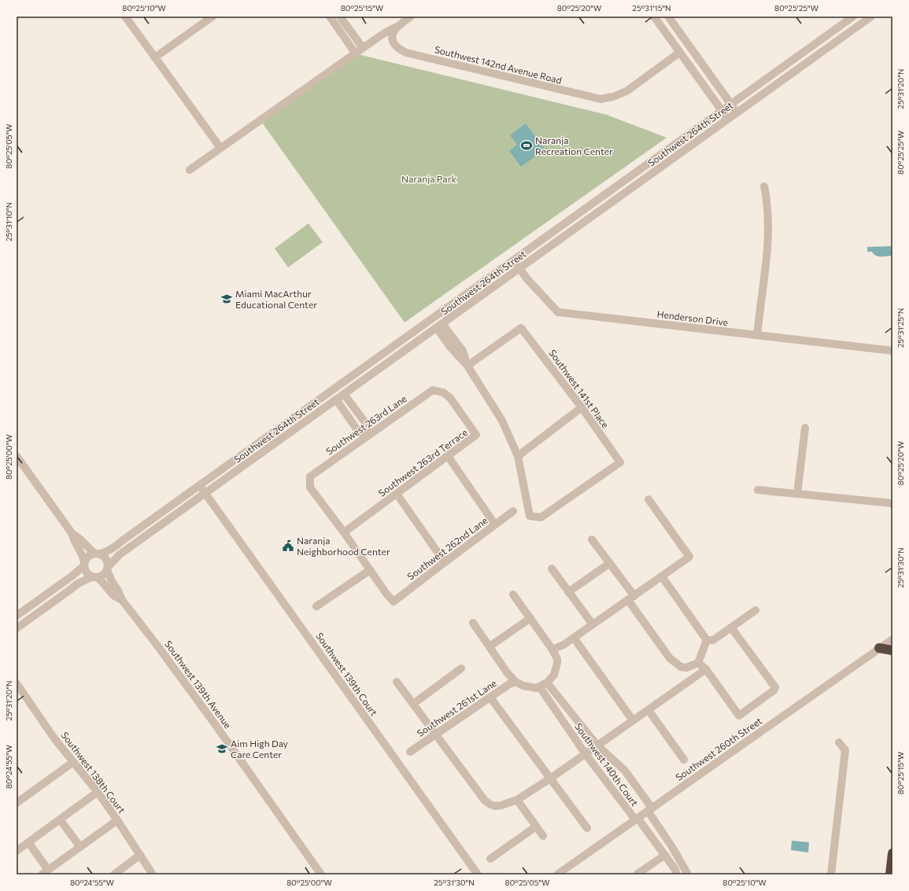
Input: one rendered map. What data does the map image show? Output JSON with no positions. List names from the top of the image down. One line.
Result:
{"streets":{"street":["Southwest 142nd Avenue Road","Southwest 264th Street","Henderson Drive","Southwest 141st Place","Southwest 263rd Lane","Southwest 263rd Terrace","Southwest 262nd Lane","Southwest 139th Court","Southwest 139th Avenue","Southwest 261st Lane","Southwest 260th Street","Southwest 140th Court","Southwest 138th Court"]},"crossings":[["Southwest 264th Street","Henderson Drive"],["Southwest 264th Street","Southwest 139th Court"],["Southwest 264th Street","Southwest 139th Avenue"],["Southwest 263rd Lane","Southwest 263rd Terrace"],["Southwest 261st Lane","Southwest 140th Court"],["Southwest 260th Street","Southwest 140th Court"]],"parks":["Naranja Park"],"places":{"sports":["Naranja Recreation Center"],"school or university":["Miami MacArthur Educational Center","Aim High Day Care Center"],"public building":["Naranja Neighborhood Center"]},"coordinates":["80°25'10\"W","80°25'15\"W","80°25'20\"W","25°31'15\"N","80°25'25\"W","25°31'20\"N","80°25'05\"W","25°31'10\"N","25°31'25\"N","80°25'00\"W","25°31'30\"N","80°24'55\"W"]}
